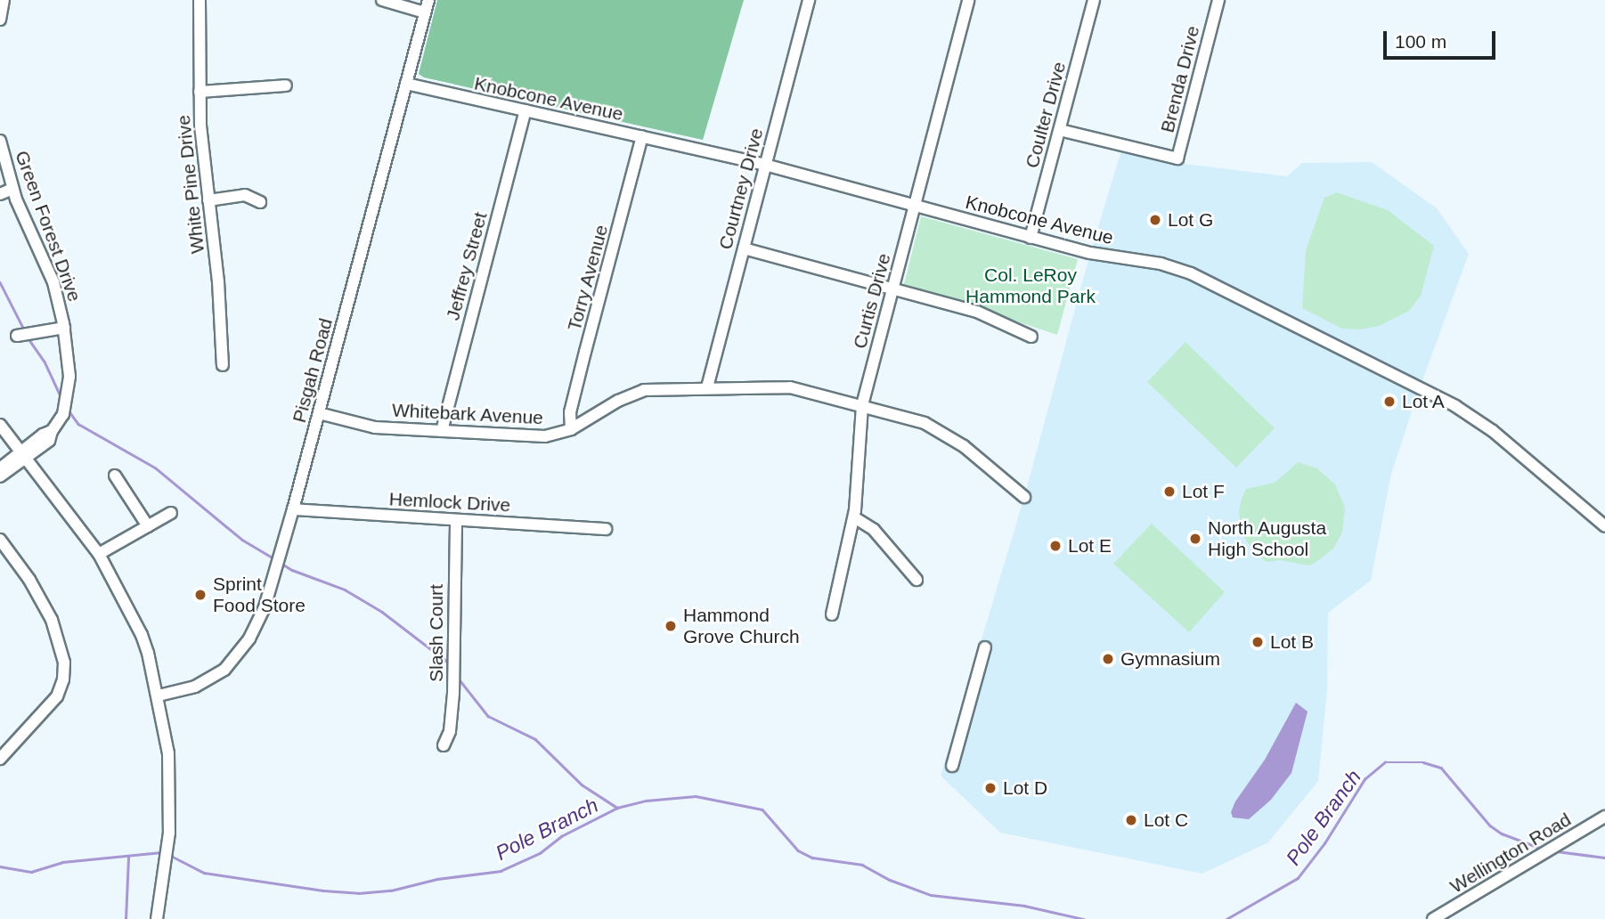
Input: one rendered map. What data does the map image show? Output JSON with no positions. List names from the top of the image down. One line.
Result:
{"streets":{"street":["Brenda Drive","Knobcone Avenue","Coulter Drive","White Pine Drive","Courtney Drive","Green Forest Drive","Jeffrey Street","Torry Avenue","Curtis Drive","Pisgah Road","Whitebark Avenue","Hemlock Drive","Slash Court","Wellington Road"]},"crossings":[["Brenda Drive","Coulter Drive"],["Knobcone Avenue","Coulter Drive"],["Knobcone Avenue","Courtney Drive"],["Knobcone Avenue","Jeffrey Street"],["Knobcone Avenue","Torry Avenue"],["Knobcone Avenue","Curtis Drive"],["Knobcone Avenue","Pisgah Road"],["Courtney Drive","Whitebark Avenue"],["Jeffrey Street","Whitebark Avenue"],["Torry Avenue","Whitebark Avenue"],["Curtis Drive","Whitebark Avenue"],["Pisgah Road","Whitebark Avenue"],["Pisgah Road","Hemlock Drive"],["Hemlock Drive","Slash Court"]],"water":["Pole Branch"],"parks":["Col. LeRoy Hammond Park"],"places":["Lot G","Lot A","Lot F","North Augusta High School","Lot E","Sprint Food Store","Hammond Grove Church","Lot B","Gymnasium","Lot D","Lot C"],"scale_bar":"100 m"}
